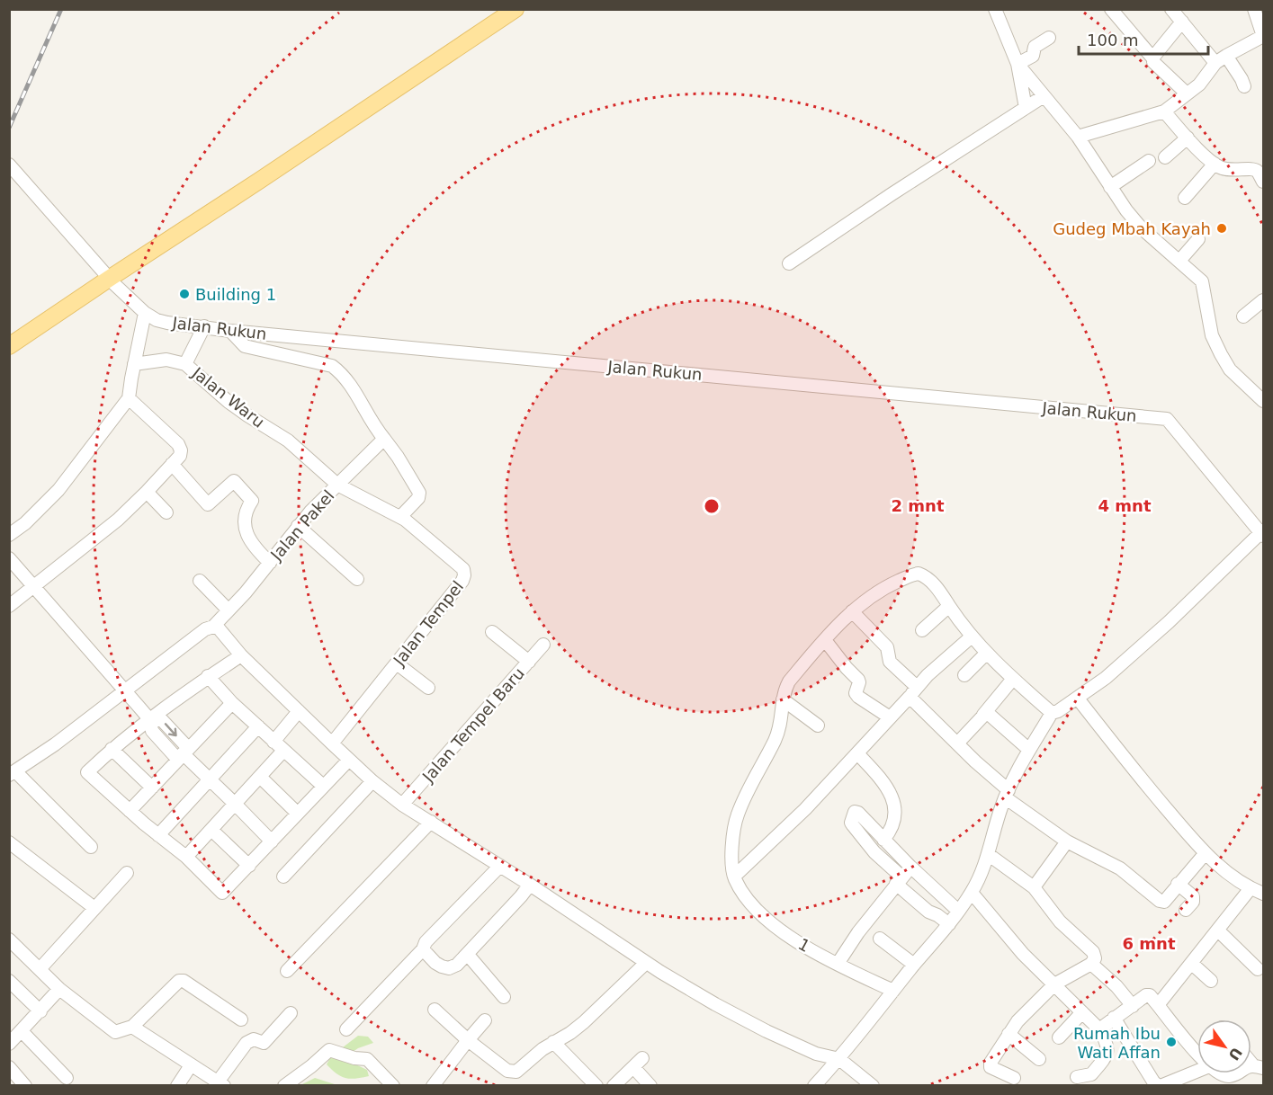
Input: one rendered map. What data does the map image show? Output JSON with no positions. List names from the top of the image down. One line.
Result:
{"streets":{"street":["Jalan Rukun","Jalan Waru","Jalan Pakel","Jalan Tempel","Jalan Tempel Baru","1"]},"crossings":[["Jalan Waru","Jalan Pakel"],["Jalan Waru","Jalan Tempel"],["Jalan Pakel","Jalan Tempel"]],"places":["Gudeg Mbah Kayah","Building 1","Rumah Ibu Wati Affan"],"scale_bar":"100 m","north":"bottom right","rings":["2 mnt","4 mnt","6 mnt"]}
